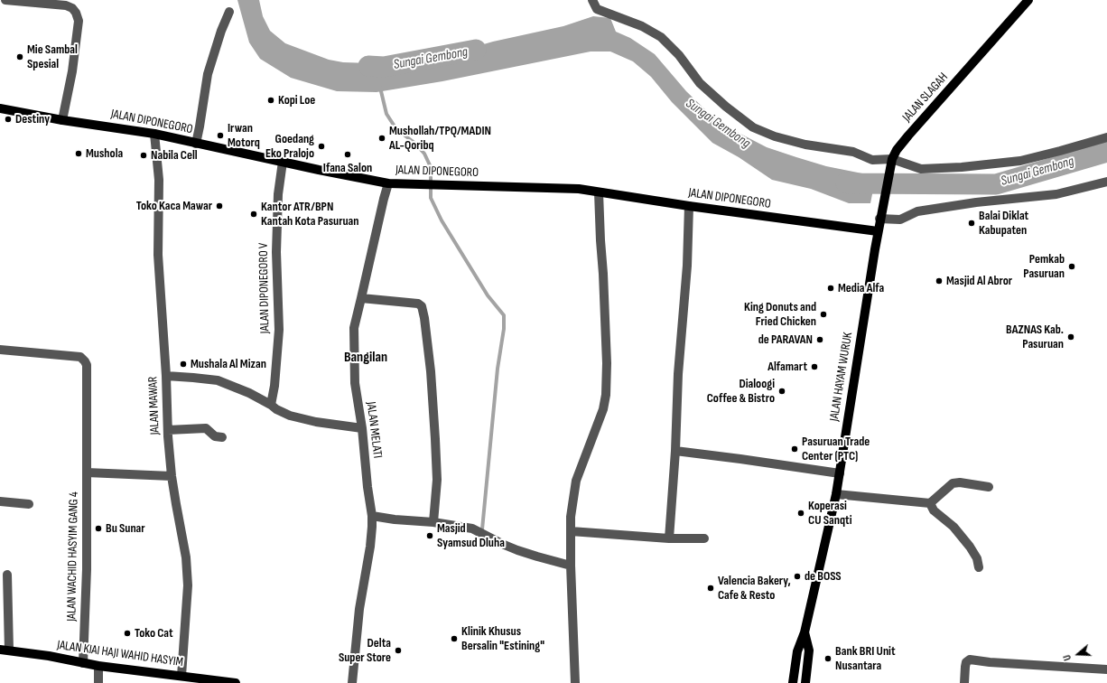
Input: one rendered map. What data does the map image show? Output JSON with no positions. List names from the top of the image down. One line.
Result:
{"streets":{"main road":["JALAN SLAGAH","JALAN DIPONEGORO","JALAN HAYAM WURUK","JALAN KIAI HAJI WAHID HASYIM"],"street":["JALAN DIPONEGORO V","JALAN MAWAR","JALAN MELATI","JALAN WACHID HASYIM GANG 4"]},"crossings":[["JALAN SLAGAH","JALAN DIPONEGORO"],["JALAN SLAGAH","JALAN HAYAM WURUK"],["JALAN DIPONEGORO","JALAN DIPONEGORO V"],["JALAN DIPONEGORO","JALAN HAYAM WURUK"],["JALAN DIPONEGORO","JALAN MAWAR"],["JALAN DIPONEGORO","JALAN MELATI"],["JALAN MAWAR","JALAN KIAI HAJI WAHID HASYIM"],["JALAN WACHID HASYIM GANG 4","JALAN KIAI HAJI WAHID HASYIM"]],"districts":["Bangilan"],"water":["Sungai Gembong"],"places":["Mie Sambal Spesial","Kopi Loe","Destiny","Irwan Motorq","Mushollah/TPQ/MADIN AL-Qoribq","Goedang Eko Pralojo","Mushola","Ifana Salon","Nabila Cell","Toko Kaca Mawar","Kantor ATR/BPN Kantah Kota Pasuruan","Balai Diklat Kabupaten","Pemkab Pasuruan","Masjid Al Abror","Media Alfa","King Donuts and Fried Chicken","BAZNAS Kab. Pasuruan","de PARAVAN","Mushala Al Mizan","Alfamart","Dialoogi Coffee & Bistro","Pasuruan Trade Center (PTC)","Koperasi CU Sanqti","Bu Sunar","Masjid Syamsud Dluha","de BOSS","Valencia Bakery, Cafe & Resto","Toko Cat","Klinik Khusus Bersalin \"Estining\"","Delta Super Store","Bank BRI Unit Nusantara"],"north":"left"}
